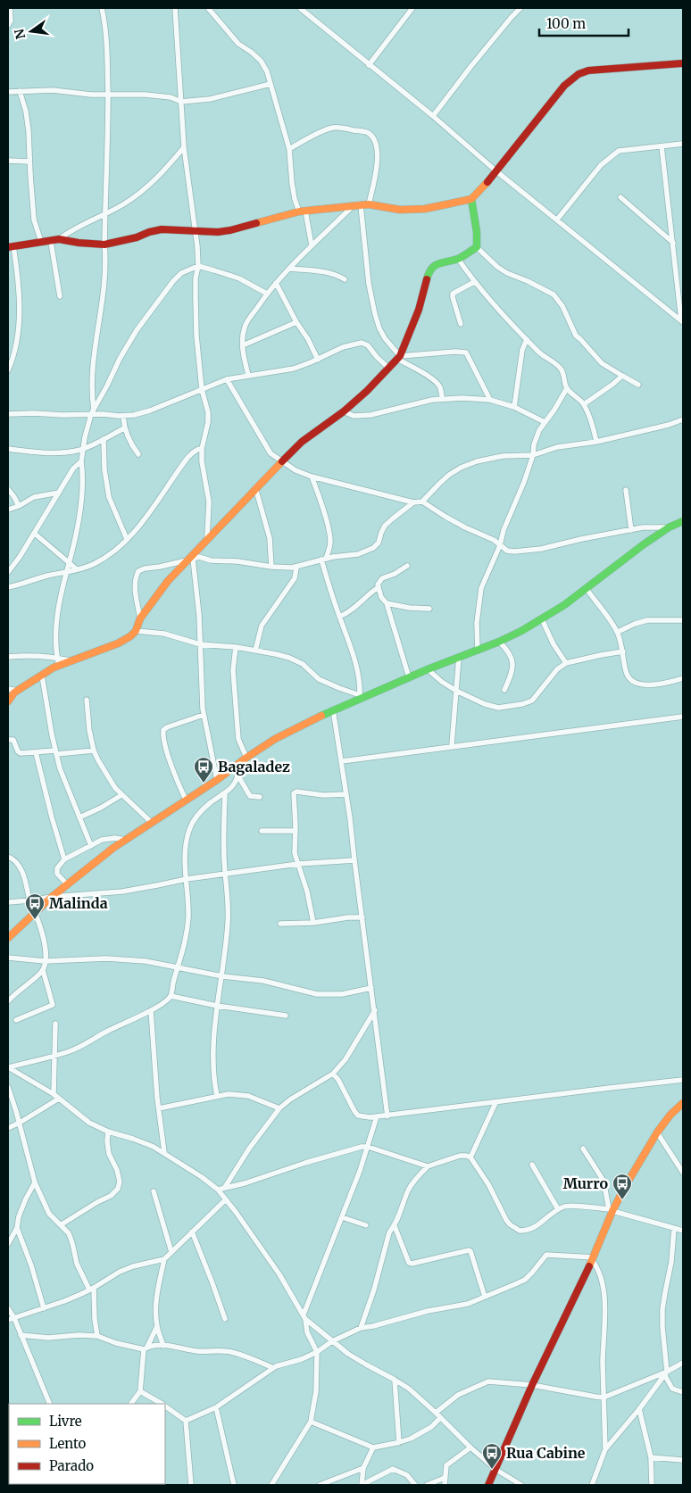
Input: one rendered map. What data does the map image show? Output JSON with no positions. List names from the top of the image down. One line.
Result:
{"places":{"bus stop":["Bagaladez","Malinda","Murro","Rua Cabine"]},"legend":["Livre","Lento","Parado"],"scale_bar":"100 m","north":"left"}
